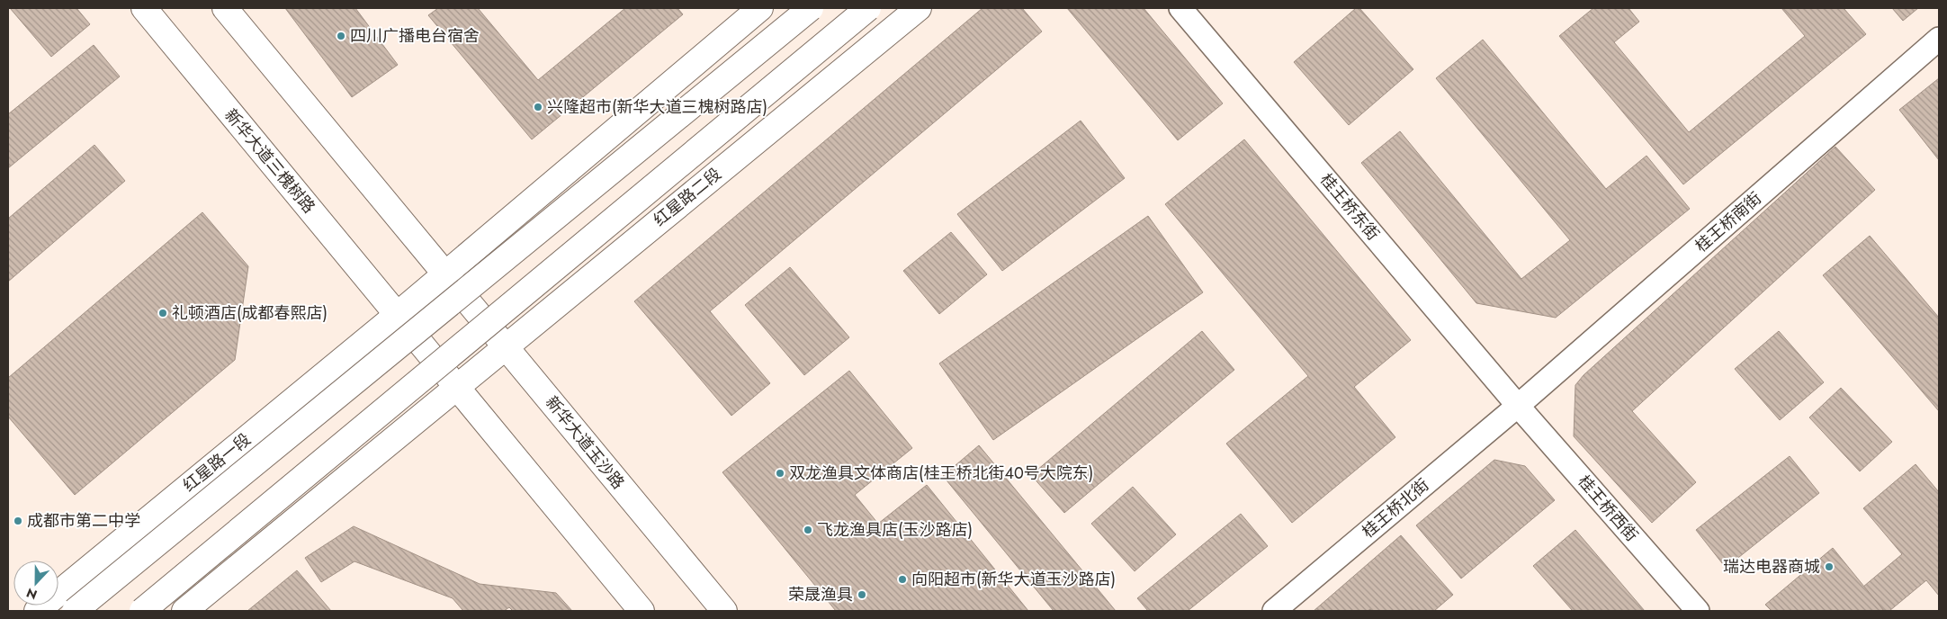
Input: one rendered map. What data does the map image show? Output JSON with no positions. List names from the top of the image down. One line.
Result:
{"streets":{"main road":["新华大道三槐树路","红星路二段","新华大道玉沙路","红星路一段"],"street":["桂王桥东街","桂王桥南街","桂王桥北街","桂王桥西街"]},"crossings":[["新华大道三槐树路","红星路一段"],["红星路二段","新华大道玉沙路"],["桂王桥东街","桂王桥南街"],["桂王桥东街","桂王桥北街"],["桂王桥东街","桂王桥西街"],["桂王桥南街","桂王桥北街"],["桂王桥南街","桂王桥西街"],["桂王桥北街","桂王桥西街"]],"places":["四川广播电台宿舍","兴隆超市(新华大道三槐树路店)","礼顿酒店(成都春熙店)","双龙渔具文体商店(桂王桥北街40号大院东)","成都市第二中学","飞龙渔具店(玉沙路店)","瑞达电器商城","向阳超市(新华大道玉沙路店)","荣晟渔具"],"north":"bottom"}
